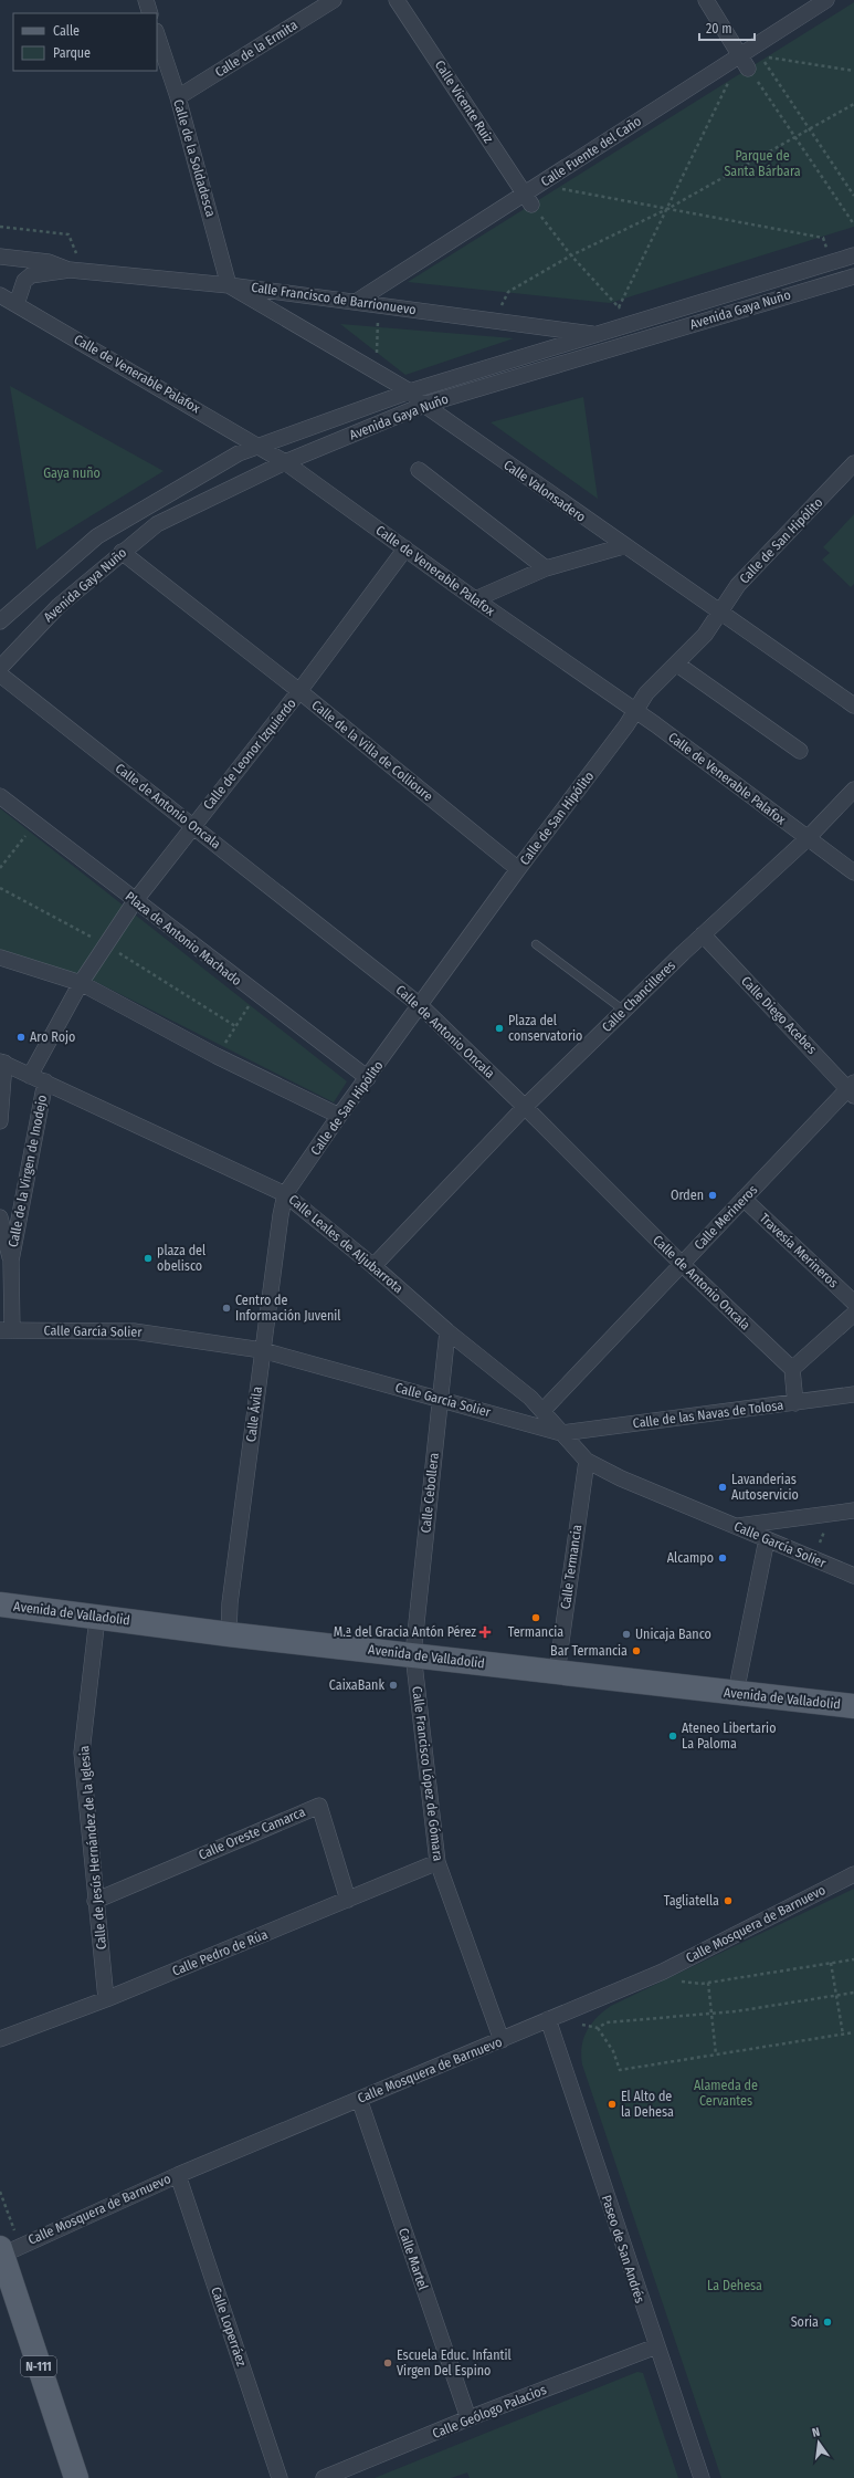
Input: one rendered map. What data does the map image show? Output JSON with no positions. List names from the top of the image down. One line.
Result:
{"streets":{"main road":["Avenida de Valladolid","N-111"],"street":["Calle de la Ermita","Calle Vicente Ruiz","Calle Fuente del Caño","Calle de la Soldadesca","Calle Francisco de Barrionuevo","Avenida Gaya Nuño","Calle de Venerable Palafox","Calle Valonsadero","Calle de San Hipólito","Calle de la Villa de Collioure","Calle de Leonor Izquierdo","Calle de Antonio Oncala","Plaza de Antonio Machado","Calle Chancilleres","Calle Diego Acebes","Calle de la Virgen de Inodejo","Calle Merineros","Calle Leales de Aljubarrota","Travesía Merineros","Calle García Solier","Calle Ávila","Calle de las Navas de Tolosa","Calle Cebollera","Calle Termancia","Calle Francisco López de Gómara","Calle Oreste Camarca","Calle de Jesús Hernández de la Iglesia","Calle Mosquera de Barnuevo","Calle Pedro de Rúa","Paseo de San Andrés","Calle Martel","Calle Loperráez","Calle Geólogo Palacios"]},"crossings":[["Calle de la Ermita","Calle de la Soldadesca"],["Calle Vicente Ruiz","Calle Fuente del Caño"],["Calle Fuente del Caño","Calle Francisco de Barrionuevo"],["Calle de la Soldadesca","Calle Francisco de Barrionuevo"],["Calle de la Soldadesca","Calle Valonsadero"],["Calle Francisco de Barrionuevo","Avenida Gaya Nuño"],["Calle Francisco de Barrionuevo","Calle de Venerable Palafox"],["Calle Francisco de Barrionuevo","Calle Valonsadero"],["Avenida Gaya Nuño","Calle de Venerable Palafox"],["Avenida Gaya Nuño","Calle Valonsadero"],["Avenida Gaya Nuño","Calle de la Villa de Collioure"],["Calle de Venerable Palafox","Calle de San Hipólito"],["Calle de Venerable Palafox","Calle de Leonor Izquierdo"],["Calle de Venerable Palafox","Calle Chancilleres"],["Calle Valonsadero","Calle de San Hipólito"],["Calle de San Hipólito","Calle de la Villa de Collioure"],["Calle de San Hipólito","Calle de Antonio Oncala"],["Calle de San Hipólito","Plaza de Antonio Machado"],["Calle de San Hipólito","Calle Leales de Aljubarrota"],["Calle de San Hipólito","Calle Ávila"],["Calle de la Villa de Collioure","Calle de Leonor Izquierdo"],["Calle de Leonor Izquierdo","Calle de Antonio Oncala"],["Calle de Leonor Izquierdo","Plaza de Antonio Machado"],["Calle de Leonor Izquierdo","Calle Leales de Aljubarrota"],["Calle de Antonio Oncala","Calle Chancilleres"],["Calle de Antonio Oncala","Calle Merineros"],["Calle Chancilleres","Calle Diego Acebes"],["Calle Chancilleres","Calle Leales de Aljubarrota"],["Calle Diego Acebes","Calle Merineros"],["Calle de la Virgen de Inodejo","Calle Leales de Aljubarrota"],["Calle de la Virgen de Inodejo","Calle García Solier"],["Calle Merineros","Calle Leales de Aljubarrota"],["Calle Merineros","Travesía Merineros"],["Calle Leales de Aljubarrota","Calle García Solier"],["Calle Leales de Aljubarrota","Calle Ávila"],["Calle Leales de Aljubarrota","Calle de las Navas de Tolosa"],["Calle Leales de Aljubarrota","Calle Cebollera"],["Calle García Solier","Calle Ávila"],["Calle García Solier","Calle de las Navas de Tolosa"],["Calle García Solier","Calle Cebollera"],["Calle García Solier","Calle Termancia"],["Calle Ávila","Avenida de Valladolid"],["Calle Cebollera","Avenida de Valladolid"],["Calle Cebollera","Calle Francisco López de Gómara"],["Calle Termancia","Avenida de Valladolid"],["Avenida de Valladolid","Calle Francisco López de Gómara"],["Avenida de Valladolid","Calle de Jesús Hernández de la Iglesia"],["Calle Francisco López de Gómara","Calle Mosquera de Barnuevo"],["Calle Francisco López de Gómara","Calle Pedro de Rúa"],["Calle Oreste Camarca","Calle de Jesús Hernández de la Iglesia"],["Calle Oreste Camarca","Calle Pedro de Rúa"],["Calle de Jesús Hernández de la Iglesia","Calle Pedro de Rúa"],["Calle Mosquera de Barnuevo","Paseo de San Andrés"],["Calle Mosquera de Barnuevo","Calle Martel"],["Calle Mosquera de Barnuevo","Calle Loperráez"],["Calle Mosquera de Barnuevo","N-111"],["Paseo de San Andrés","Calle Geólogo Palacios"],["Calle Martel","Calle Geólogo Palacios"]],"parks":["Parque de Santa Bárbara","Gaya nuño","Alameda de Cervantes","La Dehesa"],"places":{"other":["Plaza del conservatorio","Aro Rojo","Orden","plaza del obelisco","Centro de Información Juvenil","Lavanderias Autoservicio","Alcampo","Termancia","Unicaja Banco","Bar Termancia","CaixaBank","Ateneo Libertario La Paloma","Tagliatella","El Alto de la Dehesa","Soria","Escuela Educ. Infantil Virgen Del Espino"],"health":["M.ª del Gracia Antón Pérez"]},"legend":["Calle","Parque"],"scale_bar":"20 m","north":"top"}
